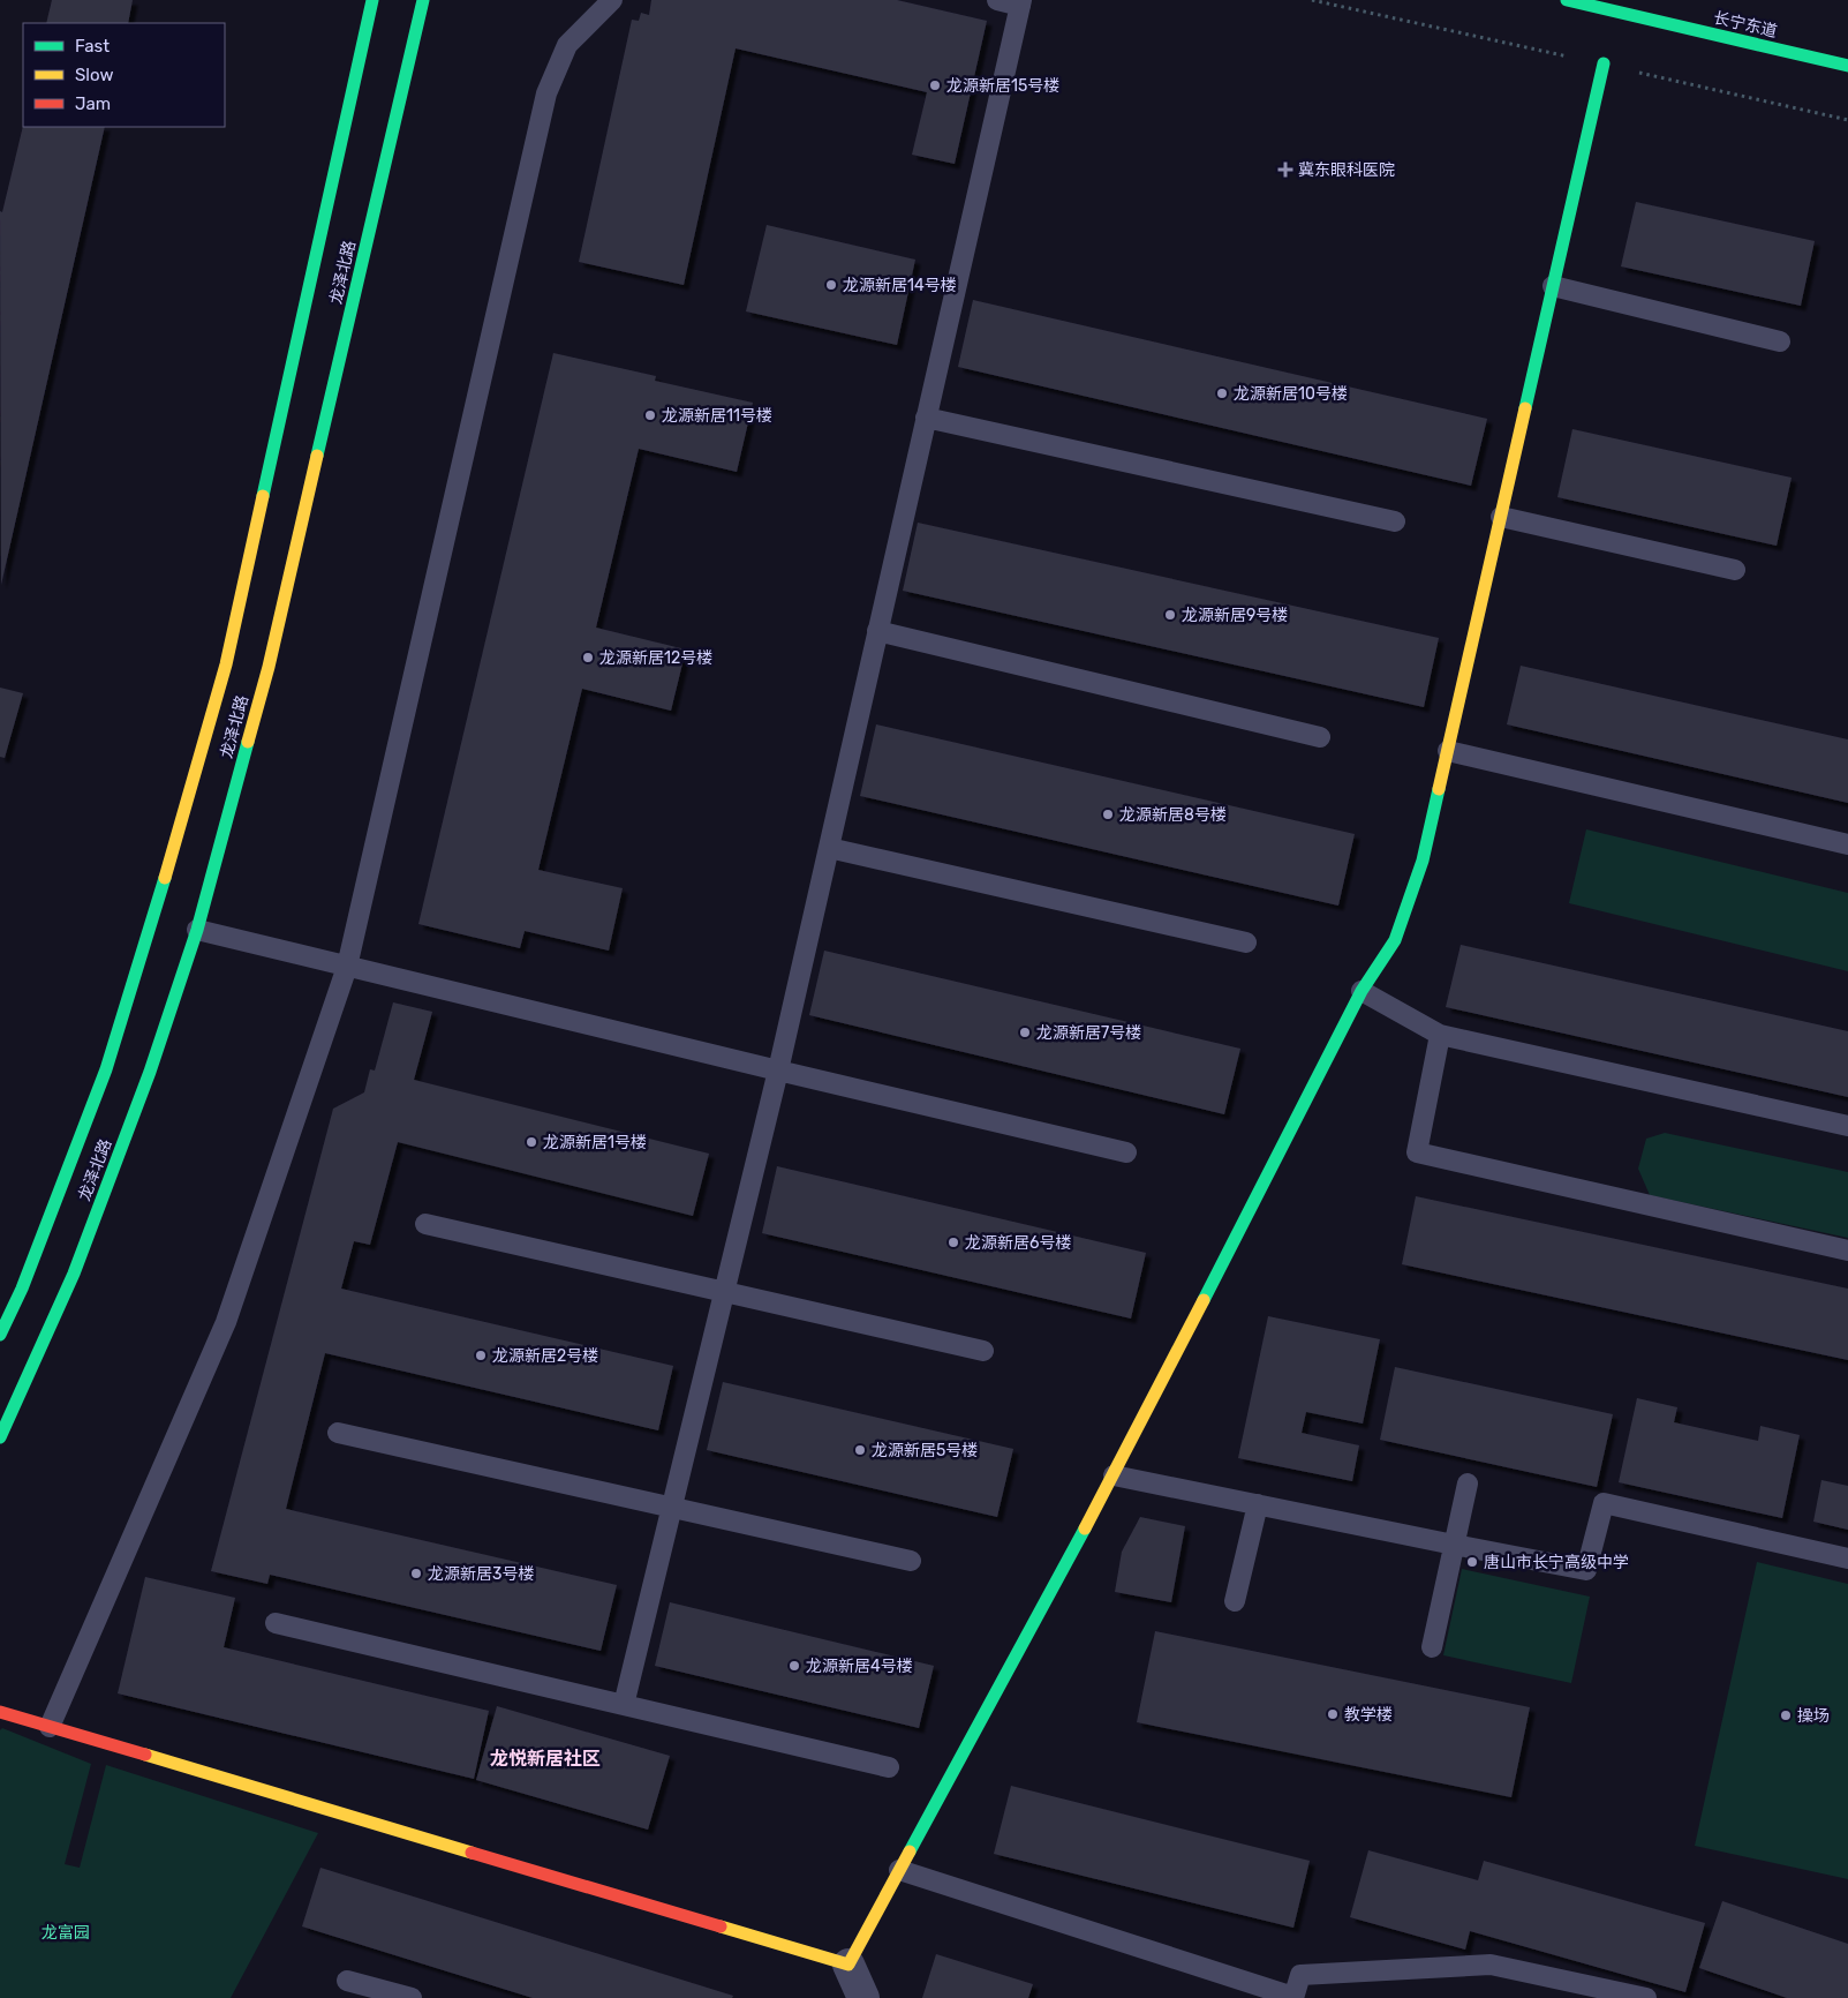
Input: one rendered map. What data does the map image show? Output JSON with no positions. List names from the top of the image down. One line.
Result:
{"streets":{"main road":["长宁东道","龙泽北路"]},"districts":["龙悦新居社区"],"parks":["龙富园"],"places":{"other":["龙源新居15号楼","龙源新居14号楼","龙源新居10号楼","龙源新居11号楼","龙源新居9号楼","龙源新居12号楼","龙源新居8号楼","龙源新居7号楼","龙源新居1号楼","龙源新居6号楼","龙源新居2号楼","龙源新居5号楼","唐山市长宁高级中学","龙源新居3号楼","龙源新居4号楼","教学楼","操场"],"health":["冀东眼科医院"]},"legend":["Fast","Slow","Jam"]}
